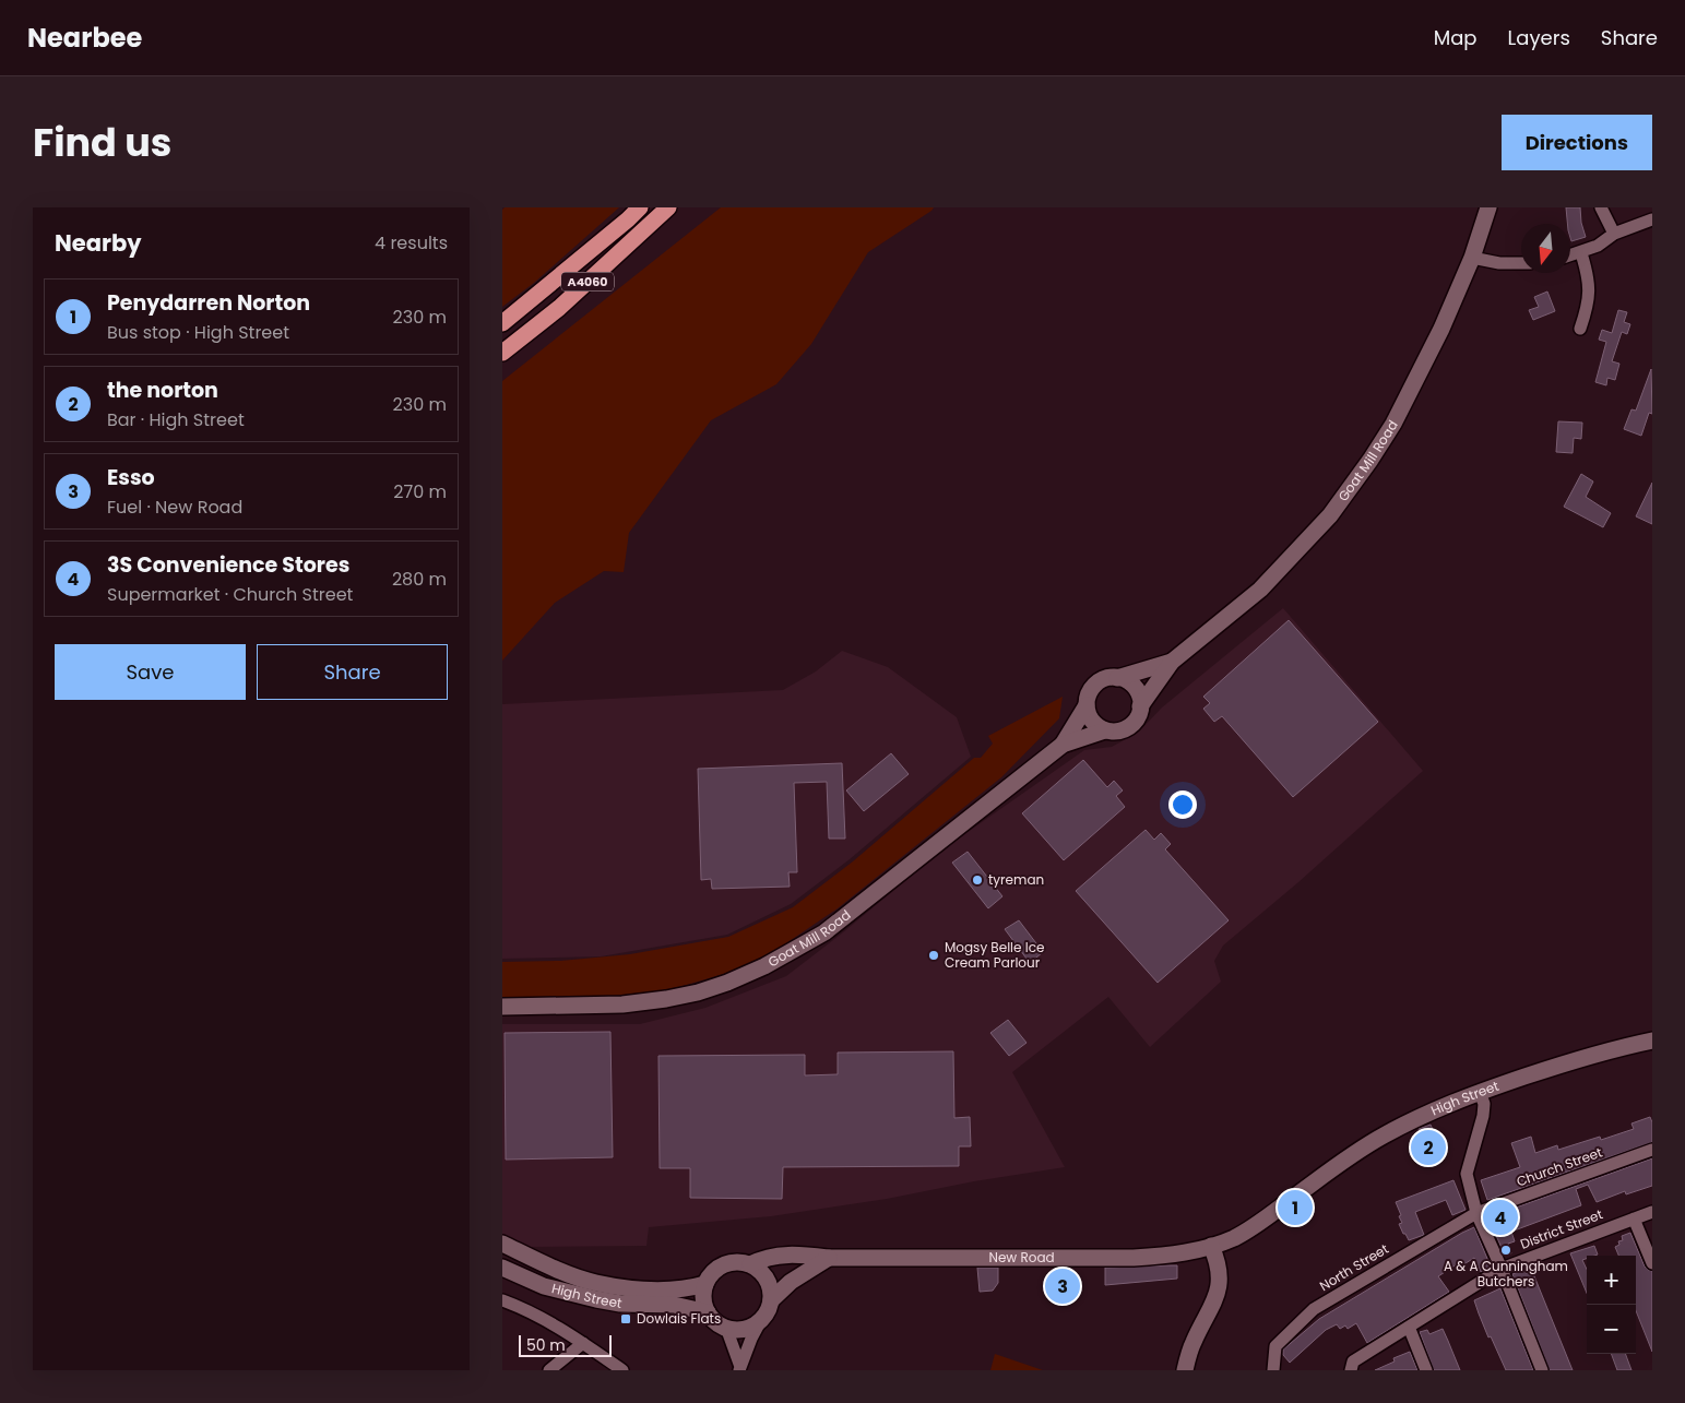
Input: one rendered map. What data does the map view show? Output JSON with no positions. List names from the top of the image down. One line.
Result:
{"streets":{"highway":["A4060"],"street":["Goat Mill Road","High Street","Church Street","District Street","New Road","North Street"]},"crossings":[["High Street","New Road"],["Church Street","North Street"]],"places":{"other":["tyreman","Mogsy Belle Ice Cream Parlour","A & A Cunningham Butchers"],"transit":["Dowlais Flats"]},"scale_bar":"50 m","north":"bottom","page":{"header":"Nearbee","nav":["Map","Layers","Share"],"title":"Find us","buttons":["Directions",["Save","Share"]],"heading":["Nearby","4 results"],"list":[{"mark":"1","name":"Penydarren Norton","note":"Bus stop · High Street","value":"230 m"},{"mark":"2","name":"the norton","note":"Bar · High Street","value":"230 m"},{"mark":"3","name":"Esso","note":"Fuel · New Road","value":"270 m"},{"mark":"4","name":"3S Convenience Stores","note":"Supermarket · Church Street","value":"280 m"}],"pins":["2","1","4","3"],"map_buttons":["+","−"],"scale":"50 m"}}
